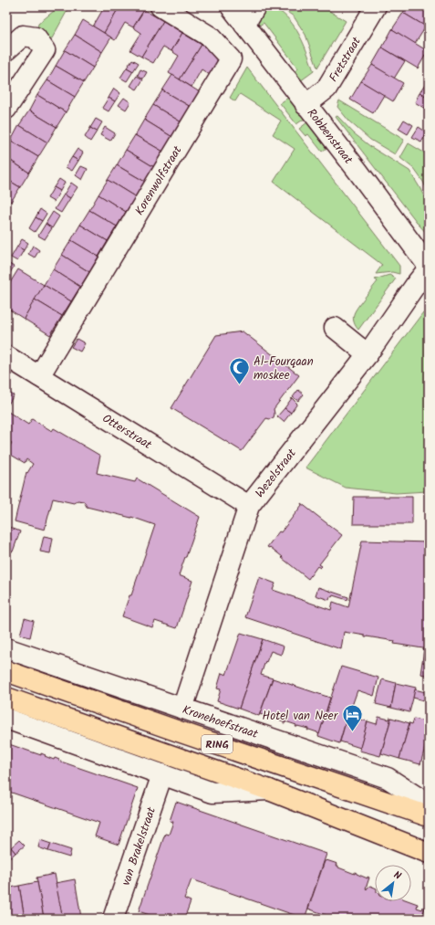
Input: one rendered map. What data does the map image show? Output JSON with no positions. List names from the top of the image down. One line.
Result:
{"streets":{"main road":["Kronehoefstraat","RING"],"street":["Fretstraat","Robbenstraat","Korenwolfstraat","Otterstraat","Wezelstraat","van Brakelstraat"]},"crossings":[["Fretstraat","Robbenstraat"],["Robbenstraat","Wezelstraat"],["Korenwolfstraat","Otterstraat"],["Otterstraat","Wezelstraat"],["Wezelstraat","Kronehoefstraat"]],"places":{"mosque":["Al-Fourqaan moskee"],"hotel":["Hotel van Neer"]},"north":"top right"}
